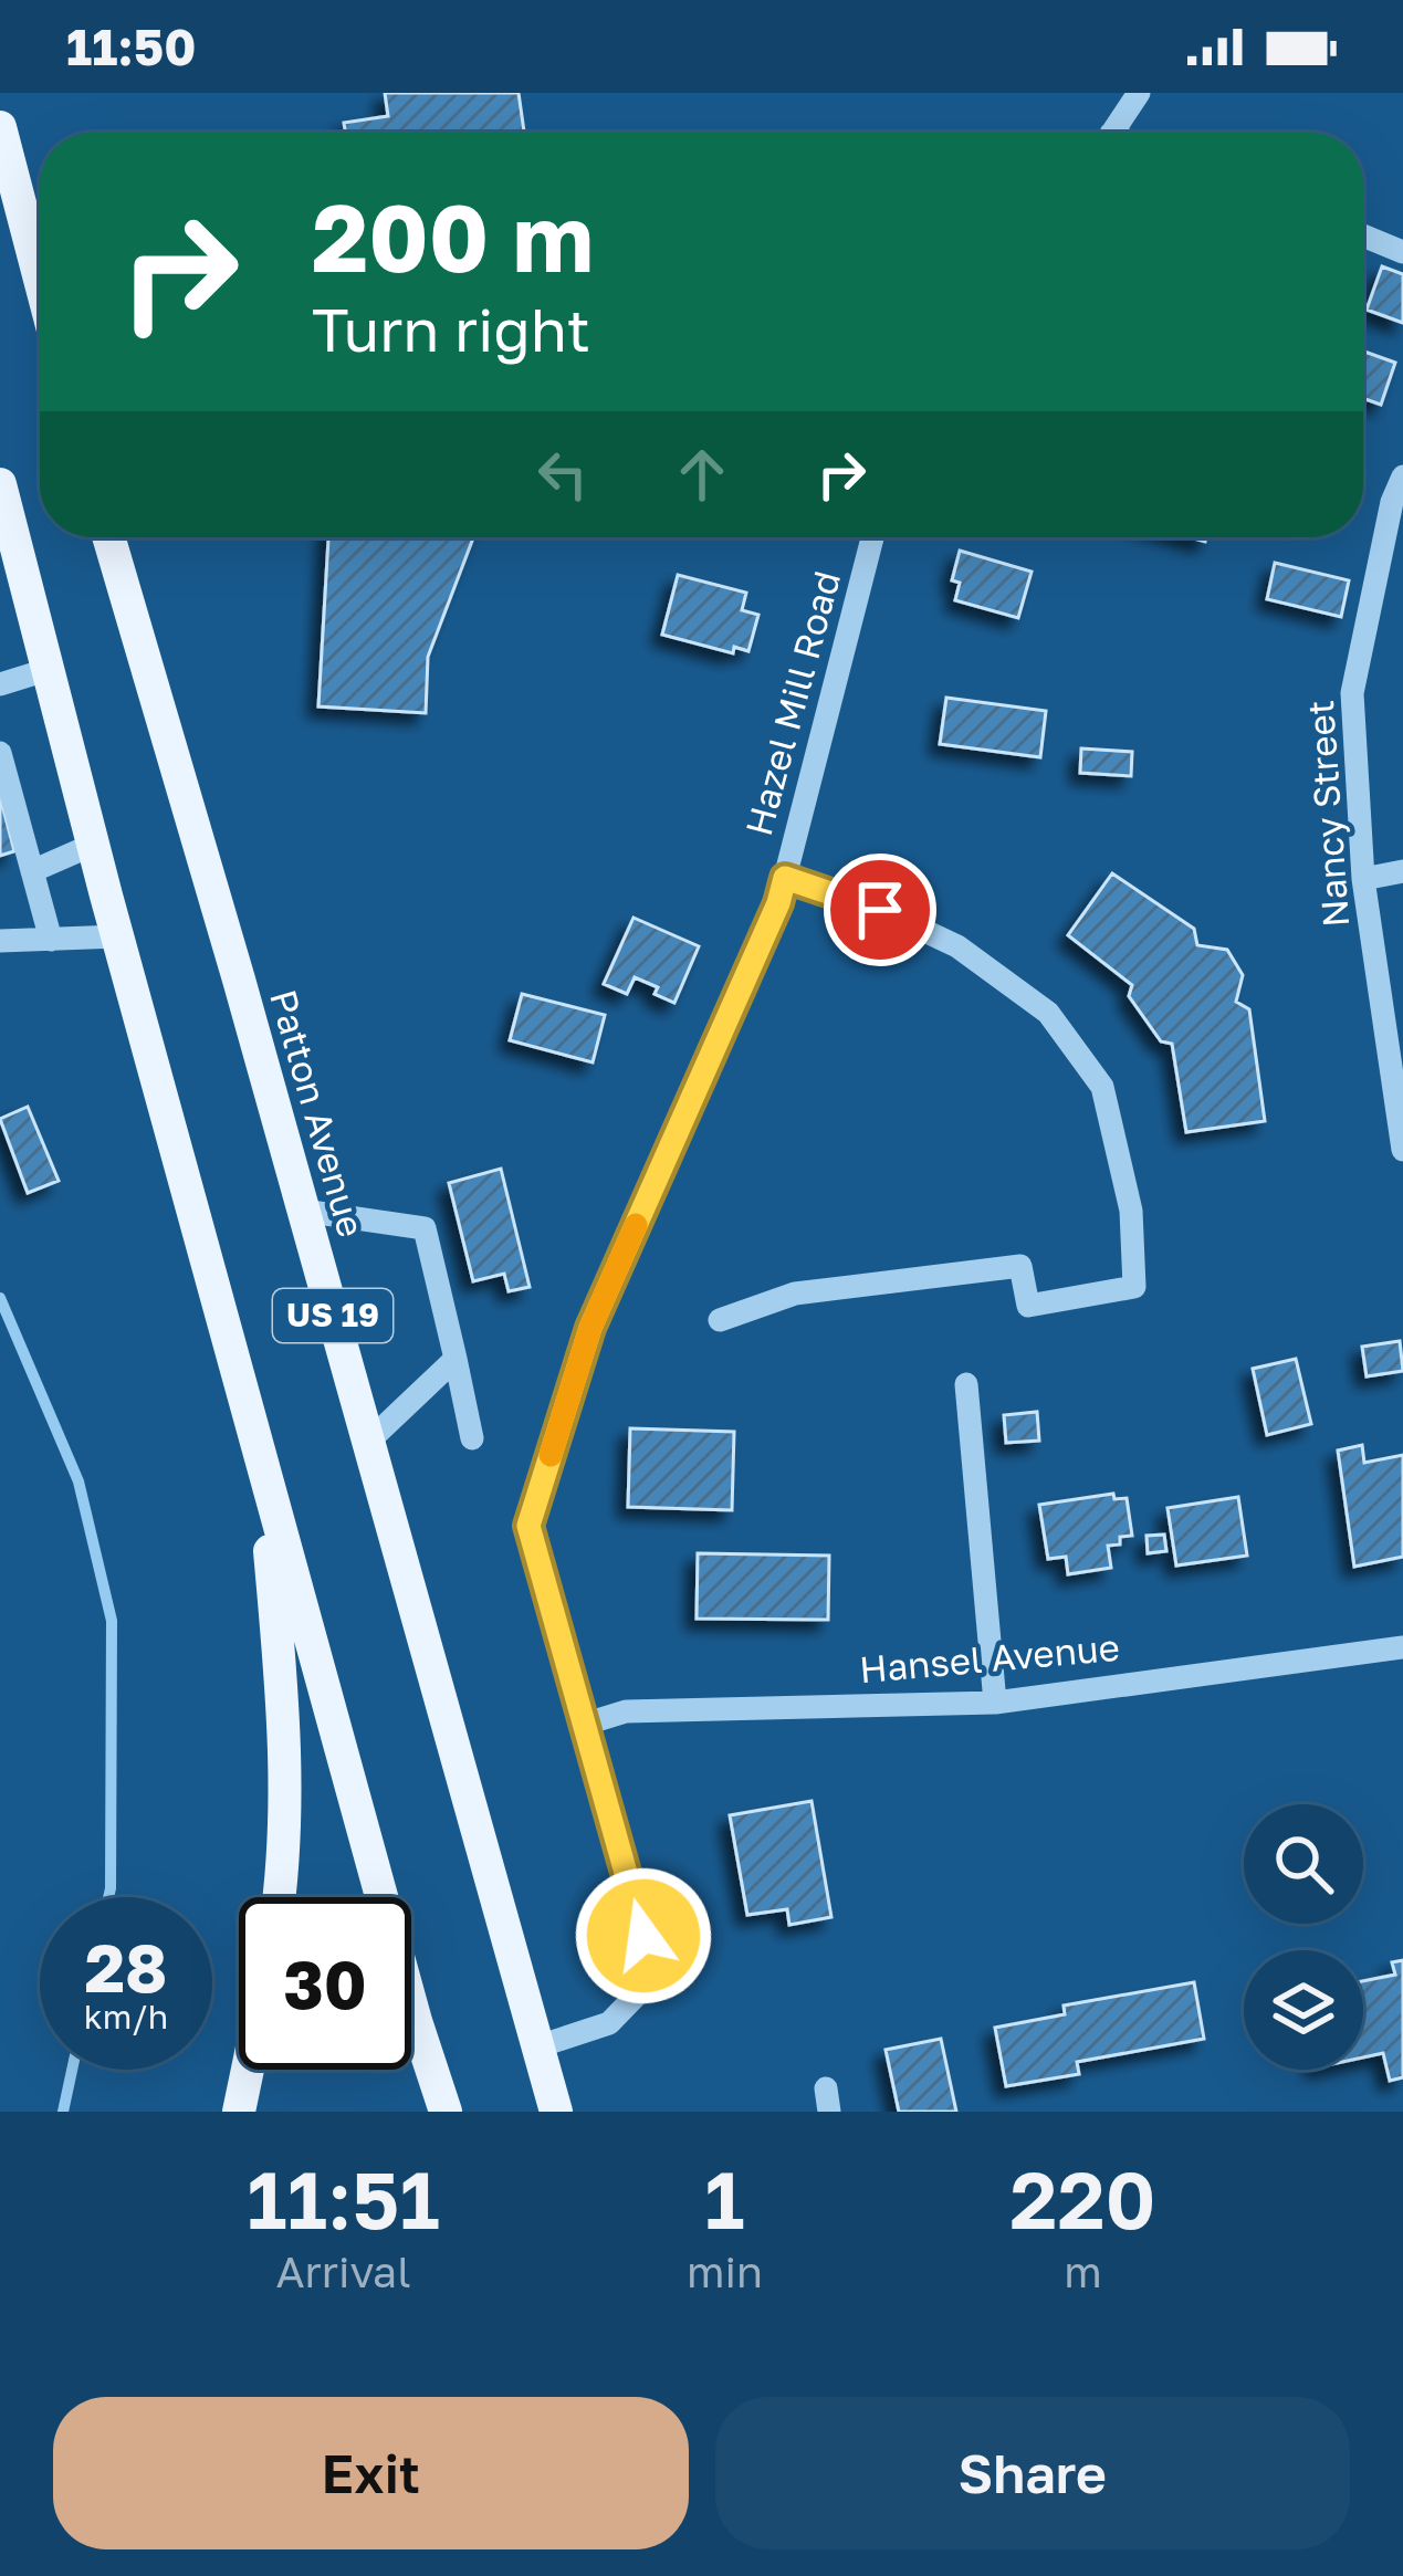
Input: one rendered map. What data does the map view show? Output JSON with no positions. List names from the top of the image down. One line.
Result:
{"streets":{"main road":["Patton Avenue","US 19"],"street":["Hazel Mill Road","Nancy Street","Hansel Avenue"]},"crossings":[["Hazel Mill Road","Patton Avenue"],["Hazel Mill Road","Hansel Avenue"]],"page":{"status":"11:50","turn":["200 m","Turn right"],"speed":"28 km/h","limit":"30","eta":["11:51","Arrival","1","min","220","m"],"buttons":["Exit","Share"]}}
